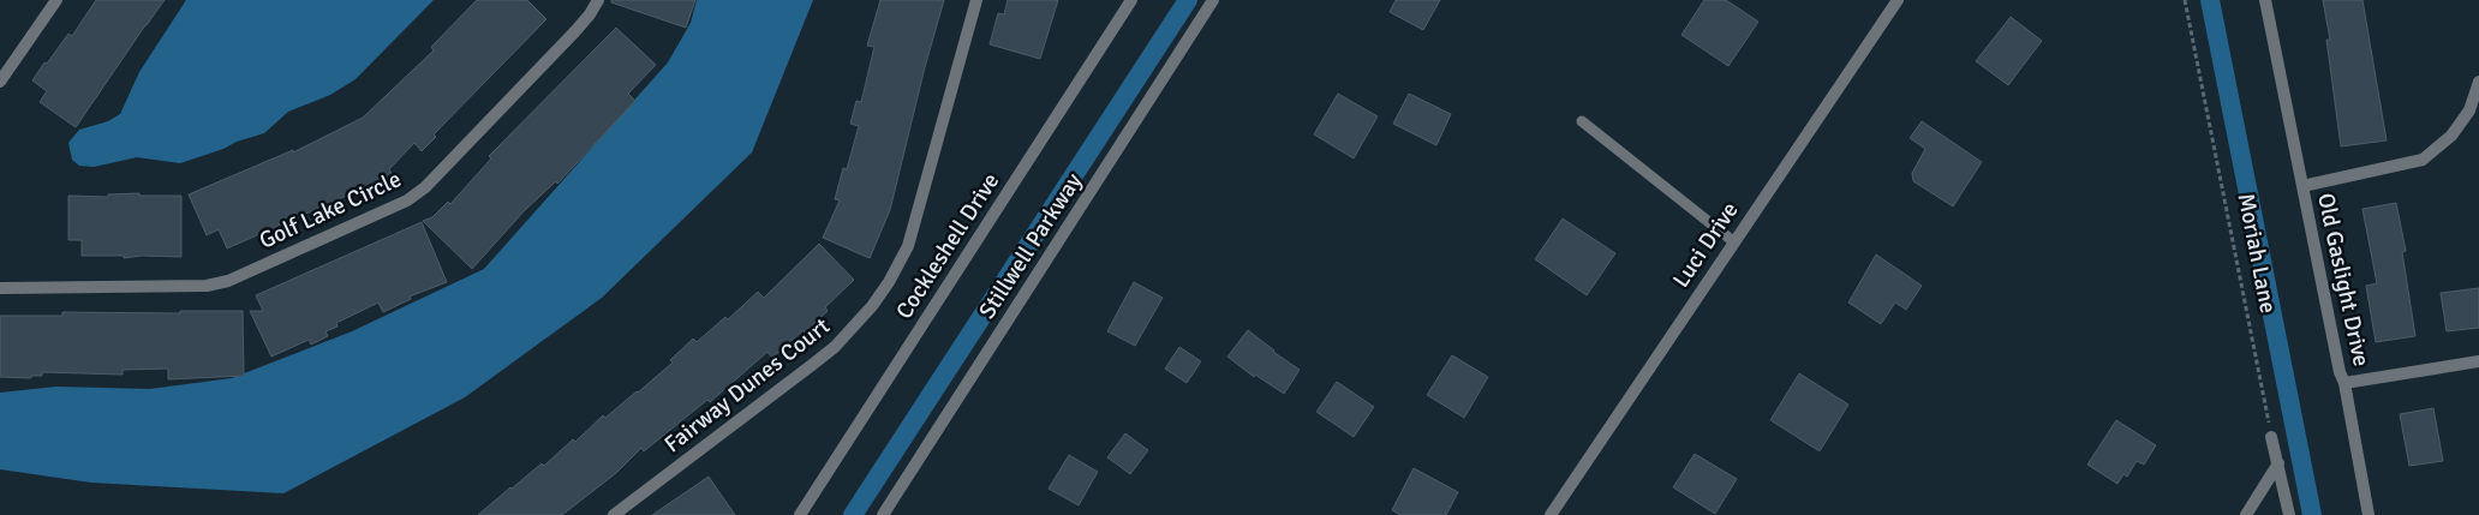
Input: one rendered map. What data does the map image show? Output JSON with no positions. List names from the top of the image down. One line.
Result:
{"streets":{"street":["Golf Lake Circle","Luci Drive","Cockleshell Drive","Stillwell Parkway","Old Gaslight Drive","Fairway Dunes Court"],"path":["Moriah Lane"]}}
